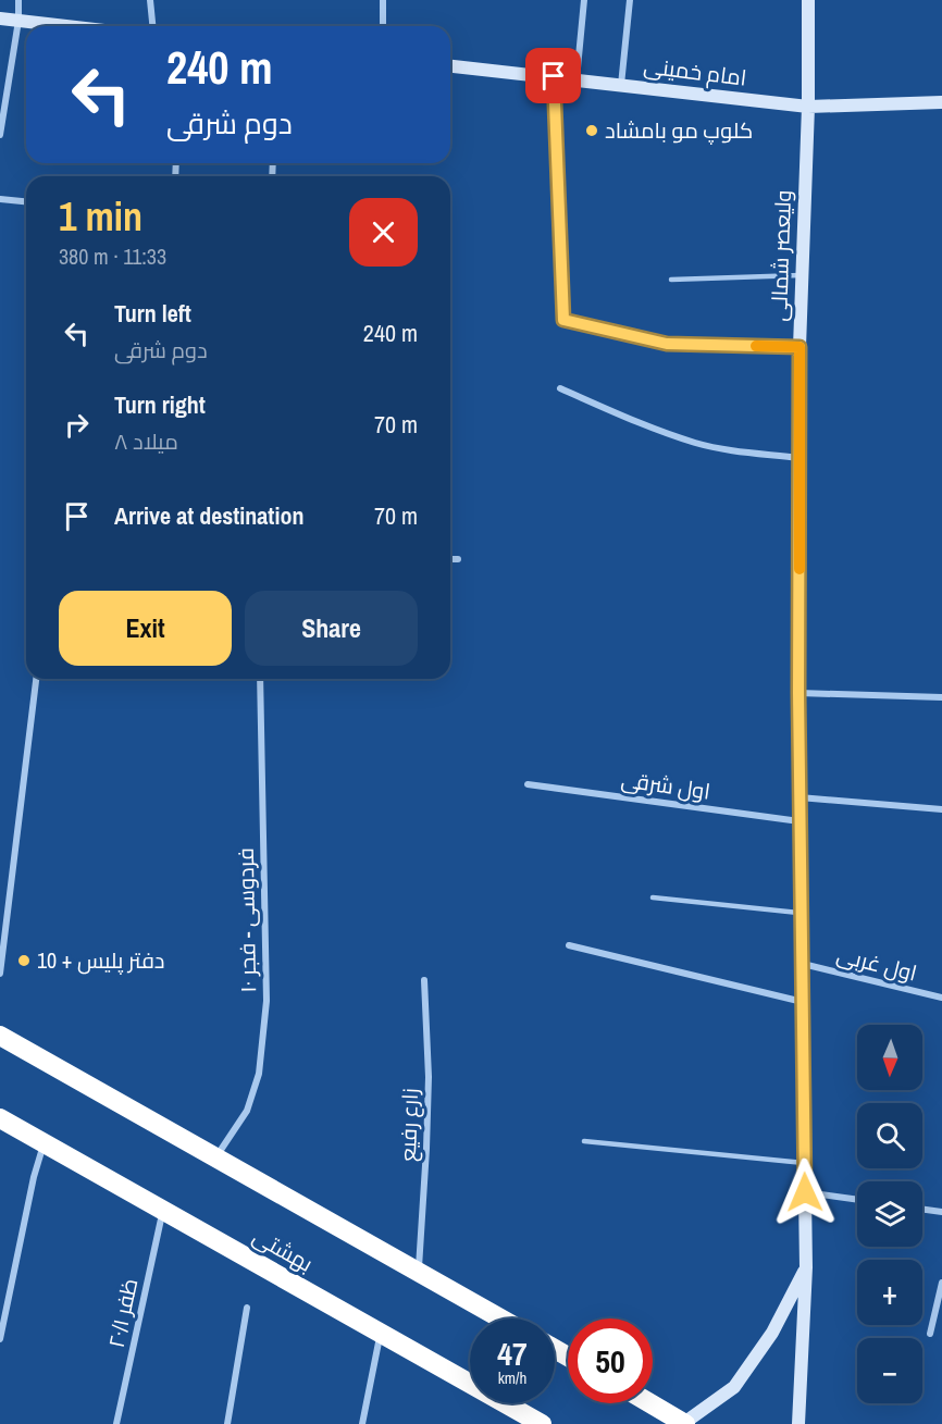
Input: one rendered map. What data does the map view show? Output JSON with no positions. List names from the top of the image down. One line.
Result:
{"streets":{"highway":["بهشتی"],"main road":["امام خمینی","ولیعصر شمالی"],"street":["اول شرقی","فردوسی - فجر ۱۰","اول غربی","زارع رفیع","ظفر ۲۰/۱"]},"crossings":[["امام خمینی","ولیعصر شمالی"],["ولیعصر شمالی","اول شرقی"],["ولیعصر شمالی","اول غربی"],["بهشتی","ظفر ۲۰/۱"]],"places":["کلوپ مو بامشاد","دفتر پلیس + 10"],"north":"bottom","page":{"turn":["240 m","دوم شرقی"],"heading":["1 min","380 m · 11:33"],"list":[{"name":"Turn left","note":"دوم شرقی","value":"240 m"},{"name":"Turn right","note":"میلاد ۸","value":"70 m"},{"name":"Arrive at destination","value":"70 m"}],"buttons":["Exit","Share"],"map_buttons":["+","−"],"speed":"47 km/h","limit":"50"}}
